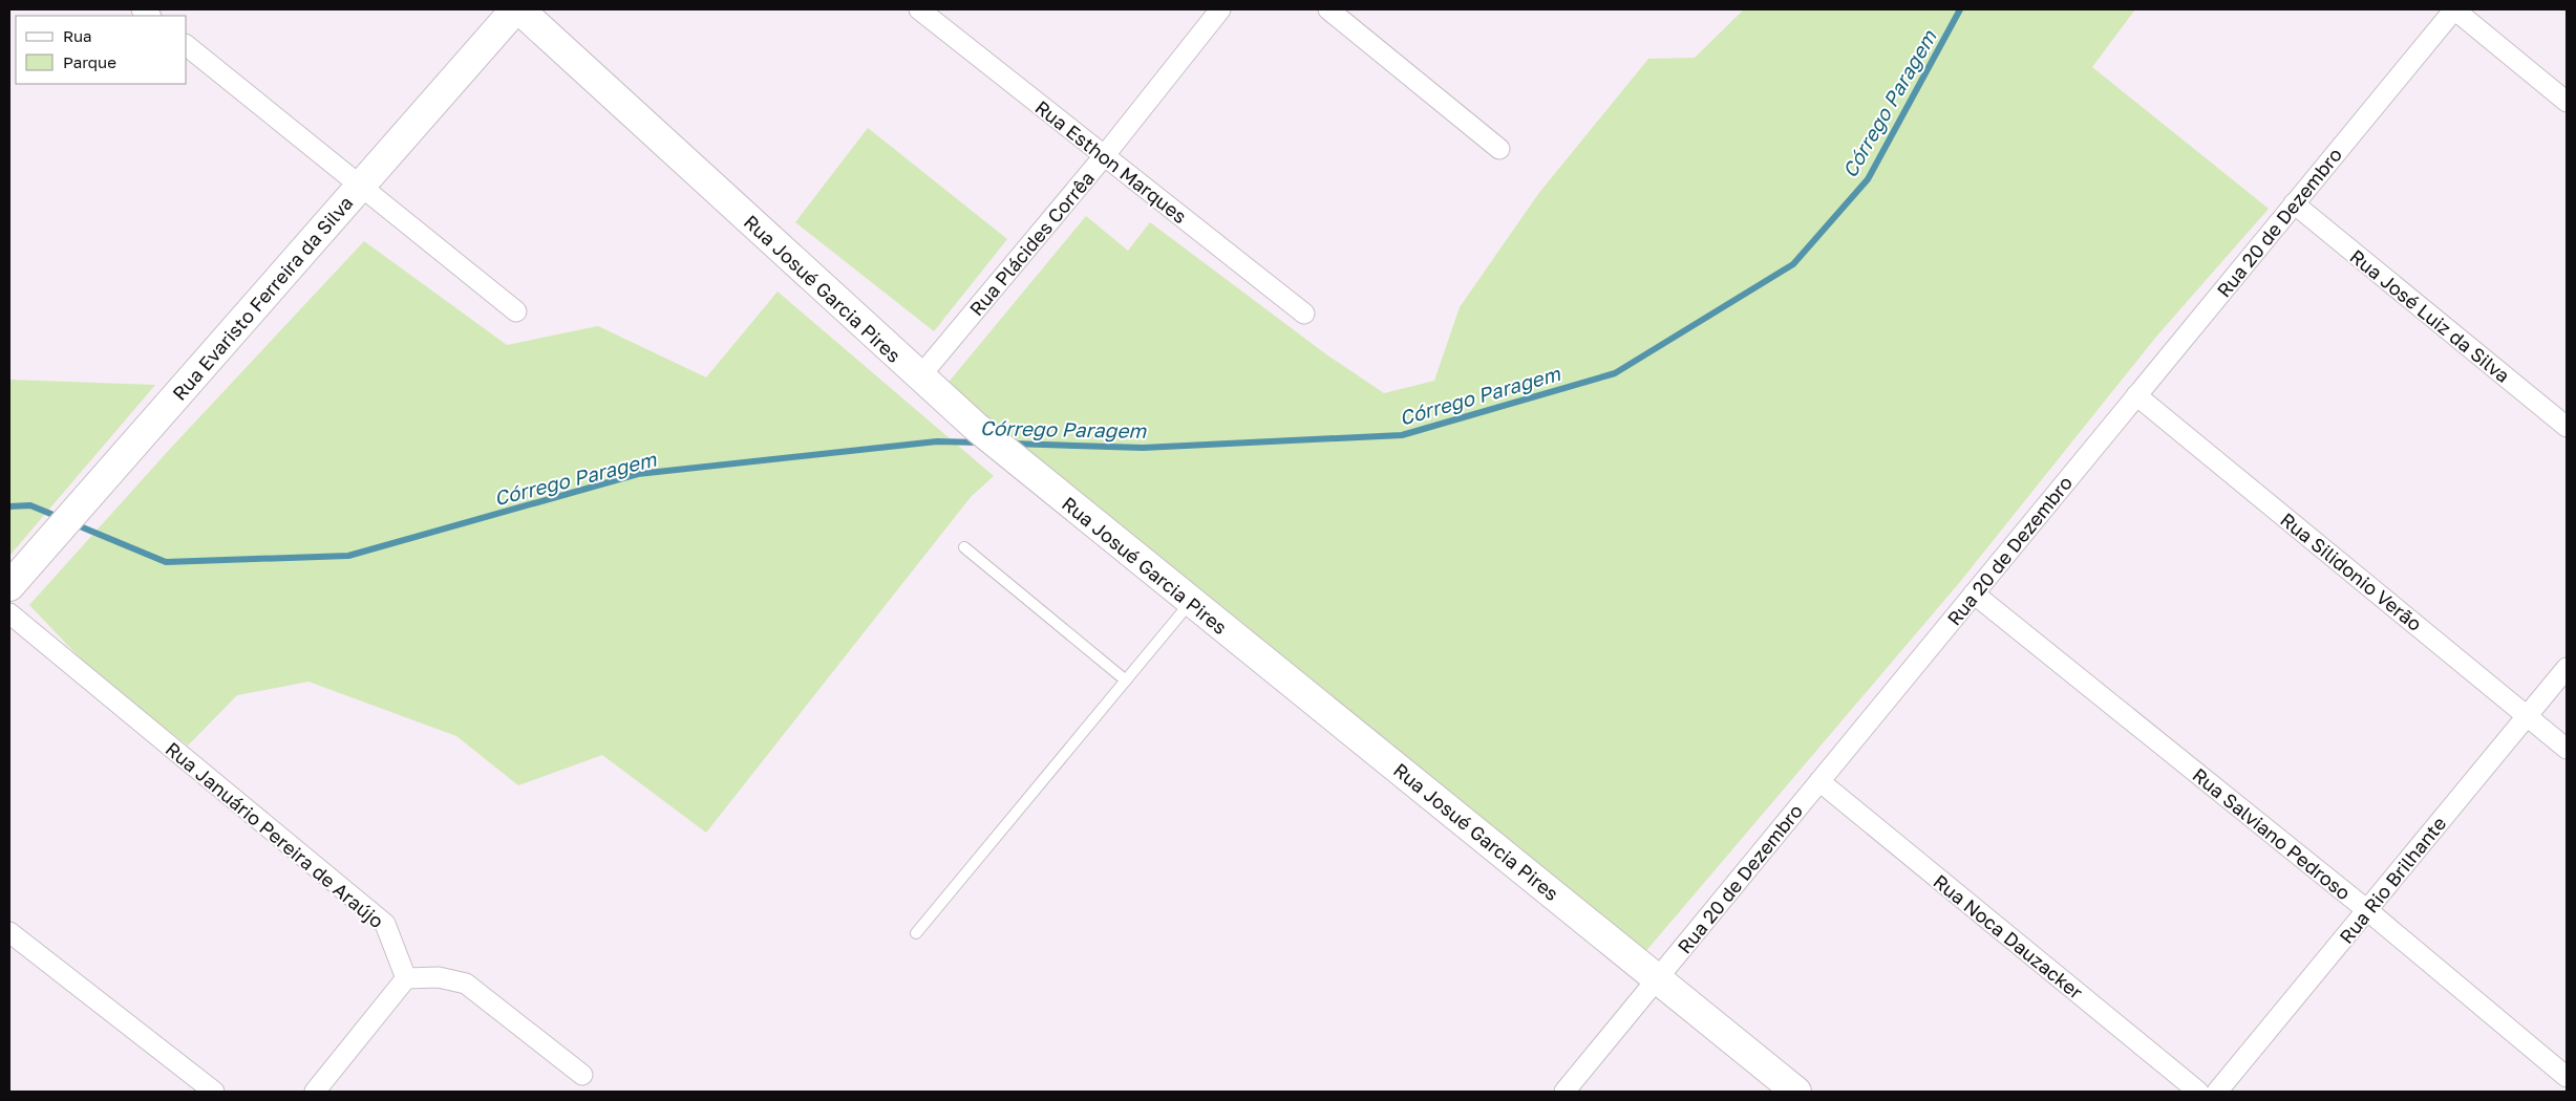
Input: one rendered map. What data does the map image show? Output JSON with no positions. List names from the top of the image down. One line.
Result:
{"streets":{"street":["Rua Esthon Marques","Rua 20 de Dezembro","Rua Plácides Corrêa","Rua Josué Garcia Pires","Rua Evaristo Ferreira da Silva","Rua José Luiz da Silva","Rua Silidonio Verão","Rua Salviano Pedroso","Rua Januário Pereira de Araújo","Rua Rio Brilhante","Rua Noca Dauzacker"]},"crossings":[["Rua Esthon Marques","Rua Plácides Corrêa"],["Rua 20 de Dezembro","Rua Josué Garcia Pires"],["Rua 20 de Dezembro","Rua José Luiz da Silva"],["Rua 20 de Dezembro","Rua Silidonio Verão"],["Rua 20 de Dezembro","Rua Salviano Pedroso"],["Rua 20 de Dezembro","Rua Noca Dauzacker"],["Rua Plácides Corrêa","Rua Josué Garcia Pires"],["Rua Silidonio Verão","Rua Rio Brilhante"],["Rua Salviano Pedroso","Rua Rio Brilhante"]],"water":["Córrego Paragem"],"legend":["Rua","Parque"]}
